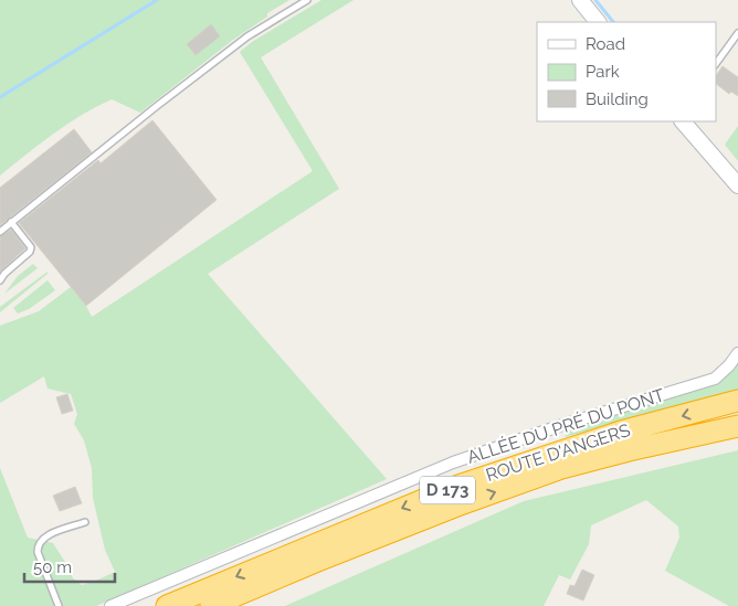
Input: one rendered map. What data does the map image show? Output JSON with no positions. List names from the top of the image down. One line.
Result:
{"streets":{"highway":["ROUTE D'ANGERS","D 173"],"street":["ALLÉE DU PRÉ DU PONT"]},"legend":["Road","Park","Building"],"scale_bar":"50 m"}
